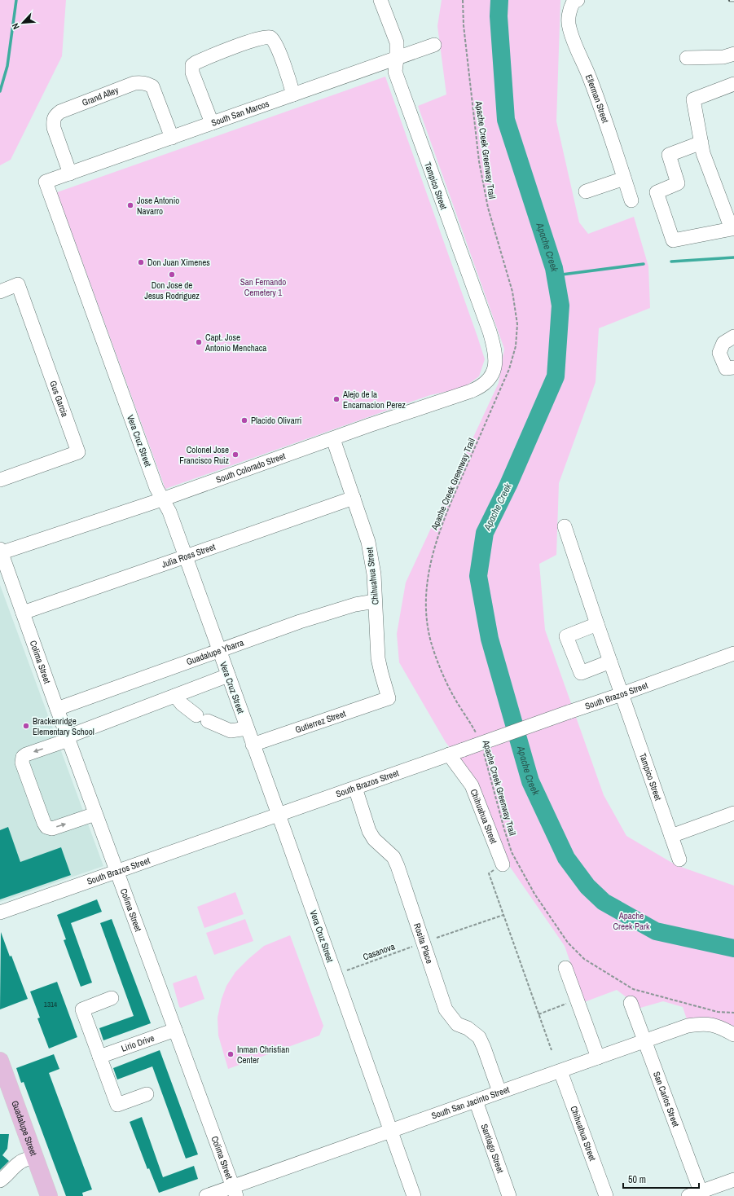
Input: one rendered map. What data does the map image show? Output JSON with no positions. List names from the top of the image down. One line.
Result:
{"streets":{"main road":["Guadalupe Street"],"street":["Grand Alley","Ellerman Street","South San Marcos","Tampico Street","Gus Garcia","Vera Cruz Street","South Colorado Street","Julia Ross Street","Chihuahua Street","Guadalupe Ybarra","Colima Street","South Brazos Street","Gutierrez Street","Rosita Place","Lirio Drive","San Carlos Street","South San Jacinto Street","Santiago Street"],"path":["Apache Creek Greenway Trail","Casanova"]},"crossings":[["Grand Alley","South San Marcos"],["South San Marcos","Tampico Street"],["South San Marcos","Vera Cruz Street"],["Tampico Street","South Colorado Street"],["Tampico Street","South Brazos Street"],["Vera Cruz Street","South Colorado Street"],["Vera Cruz Street","Julia Ross Street"],["Vera Cruz Street","Guadalupe Ybarra"],["Vera Cruz Street","South Brazos Street"],["Vera Cruz Street","Gutierrez Street"],["Vera Cruz Street","South San Jacinto Street"],["South Colorado Street","Chihuahua Street"],["South Colorado Street","Colima Street"],["Julia Ross Street","Chihuahua Street"],["Julia Ross Street","Colima Street"],["Chihuahua Street","Guadalupe Ybarra"],["Chihuahua Street","South Brazos Street"],["Chihuahua Street","Gutierrez Street"],["Chihuahua Street","South San Jacinto Street"],["Guadalupe Ybarra","Colima Street"],["Colima Street","South Brazos Street"],["Colima Street","Lirio Drive"],["Colima Street","South San Jacinto Street"],["South Brazos Street","Rosita Place"],["Rosita Place","South San Jacinto Street"],["San Carlos Street","South San Jacinto Street"],["South San Jacinto Street","Santiago Street"]],"water":["Apache Creek"],"parks":["San Fernando Cemetery 1","Apache Creek Park"],"places":["Jose Antonio Navarro","Don Juan Ximenes","Don Jose de Jesus Rodriguez","Capt. Jose Antonio Menchaca","Alejo de la Encarnacion Perez","Placido Olivarri","Colonel Jose Francisco Ruiz","Brackenridge Elementary School","Inman Christian Center"],"house_numbers":["1314"],"scale_bar":"50 m","north":"bottom left"}
